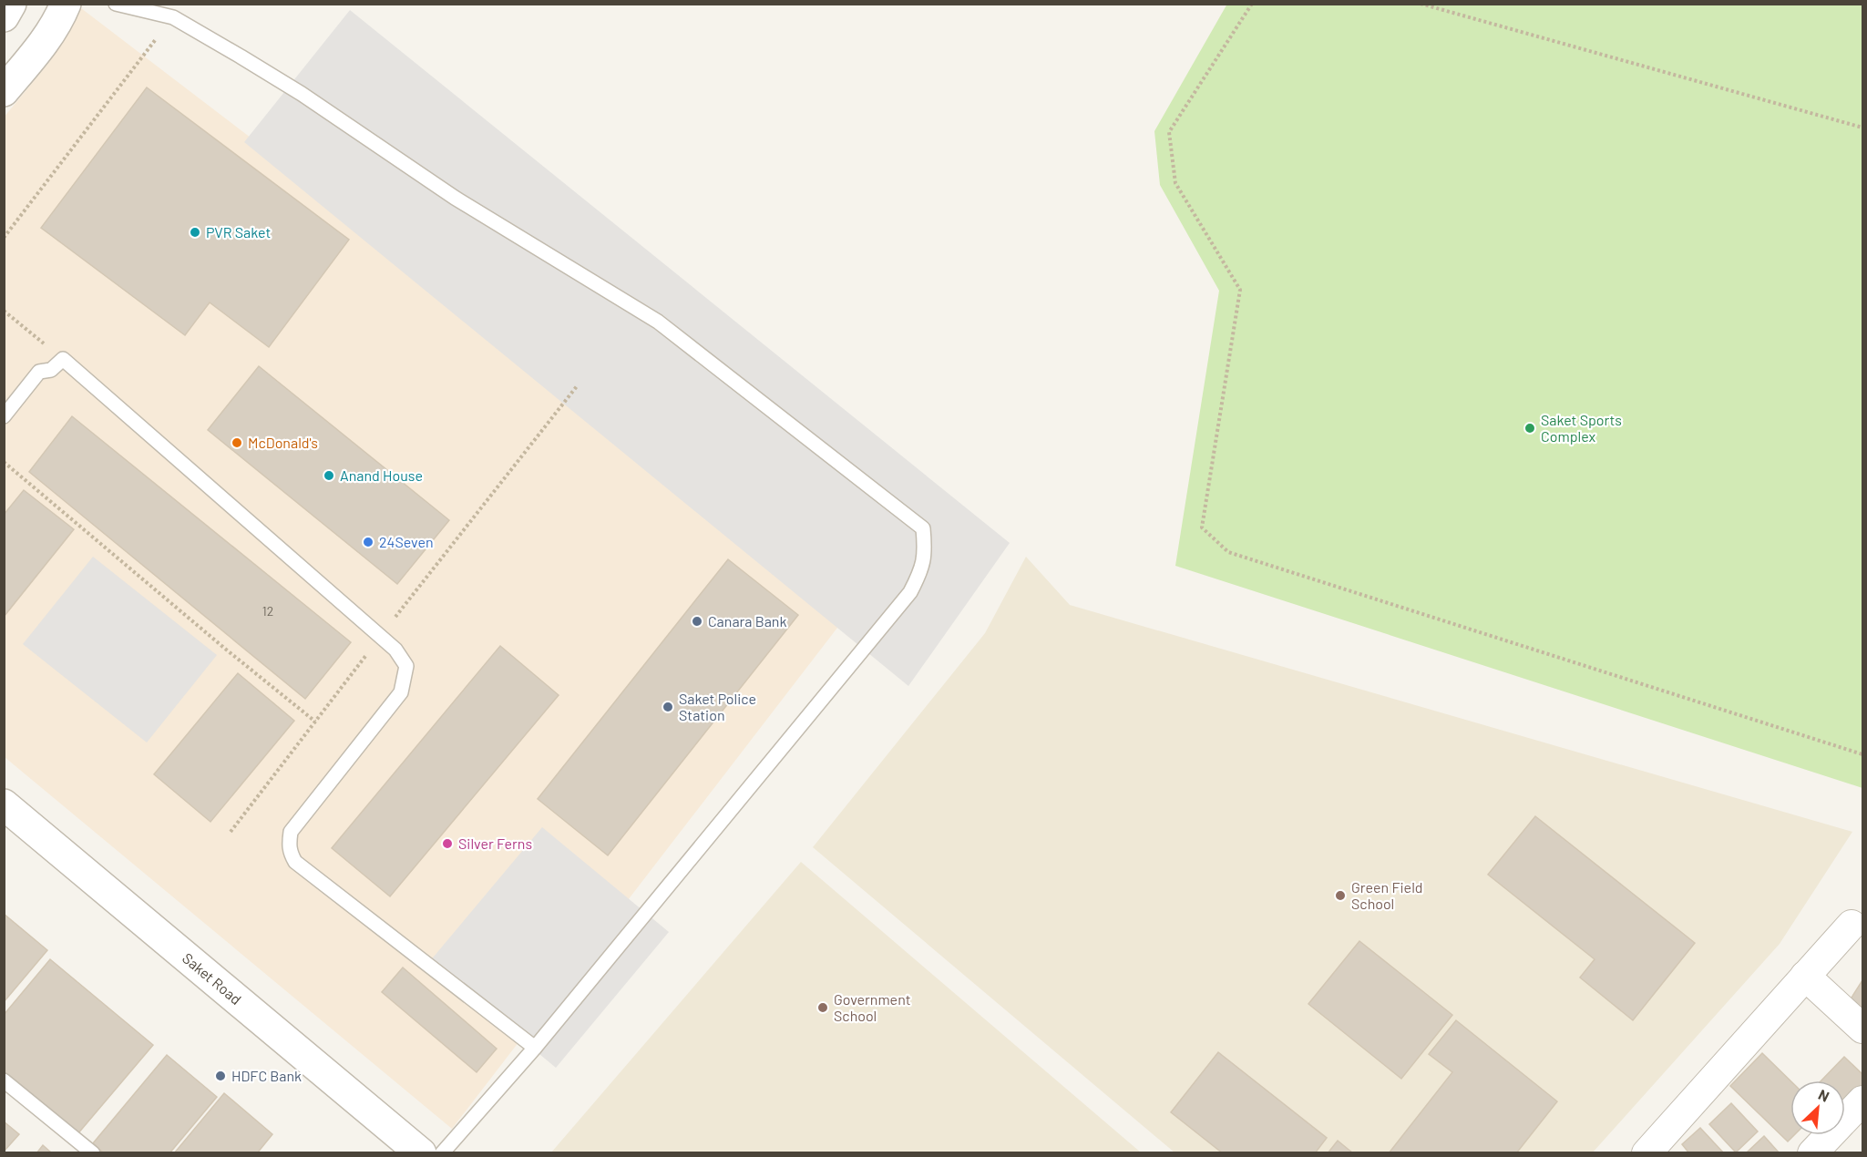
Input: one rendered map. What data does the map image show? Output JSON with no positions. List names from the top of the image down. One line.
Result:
{"streets":{"street":["Saket Road"]},"places":["PVR Saket","Saket Sports Complex","McDonald's","Anand House","24Seven","Canara Bank","Saket Police Station","Silver Ferns","Green Field School","Government School","HDFC Bank"],"house_numbers":["12"],"north":"top right"}
